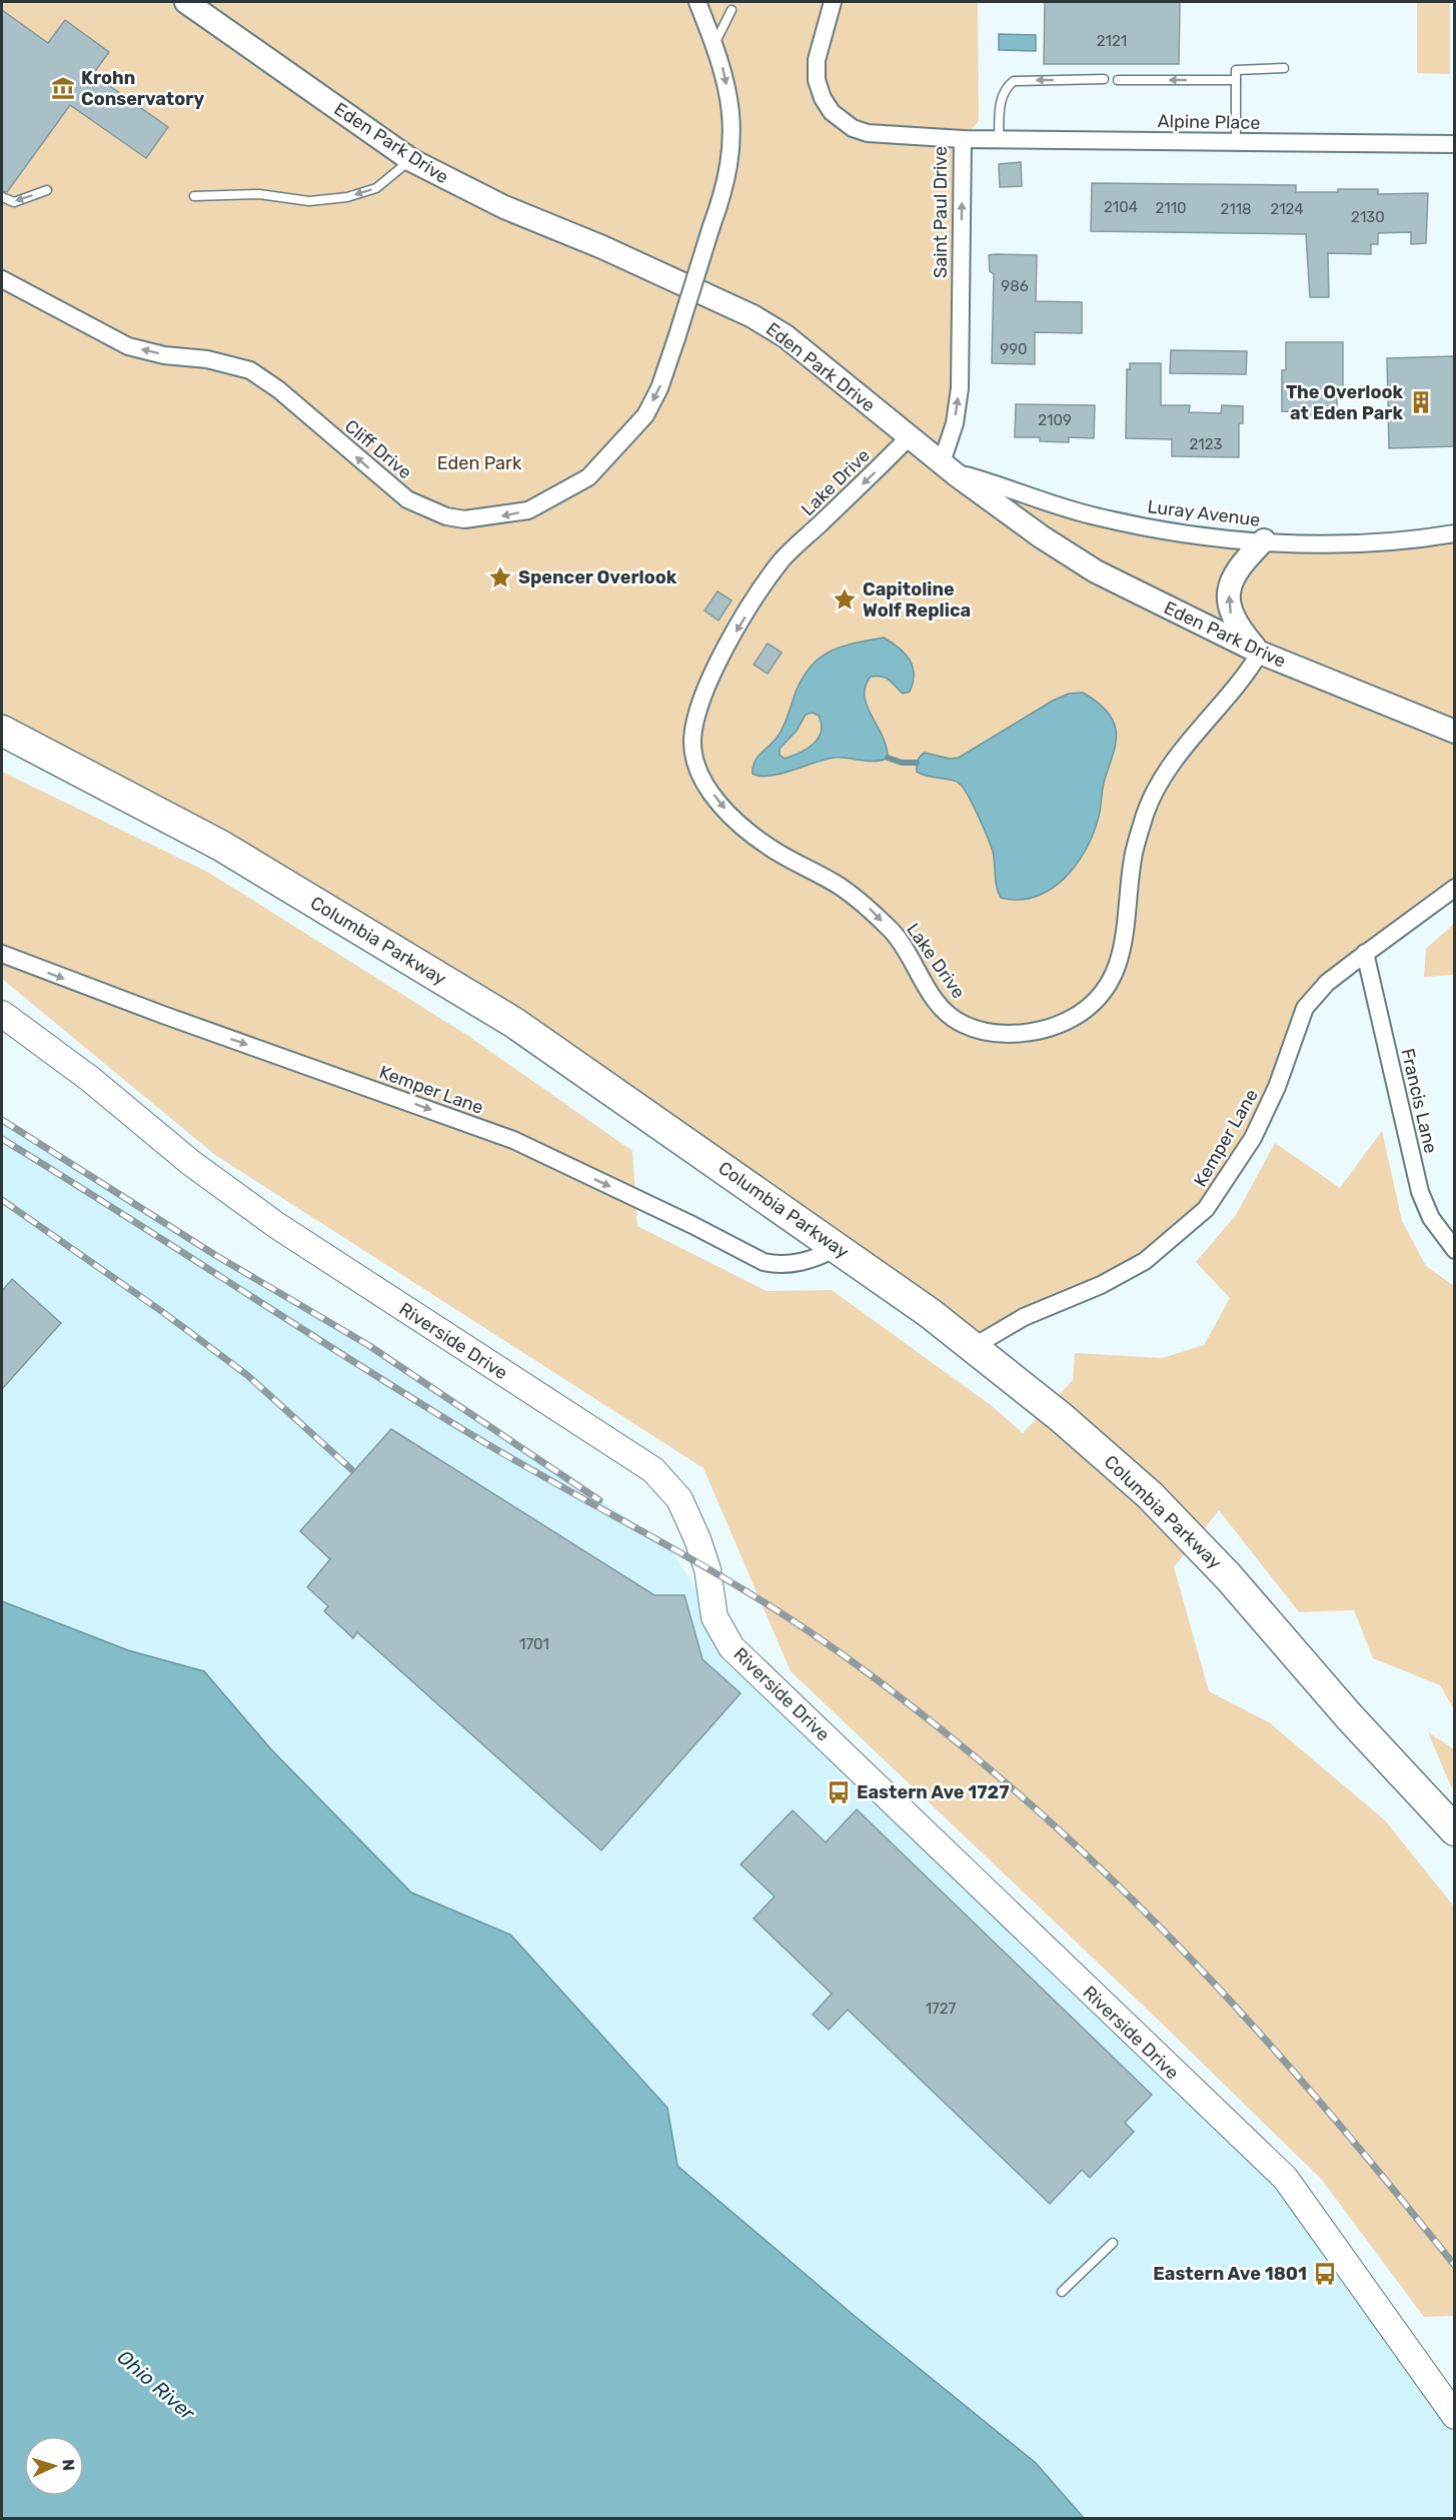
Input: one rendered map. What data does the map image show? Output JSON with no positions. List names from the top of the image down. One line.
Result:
{"streets":{"highway":["Columbia Parkway"],"main road":["Riverside Drive"],"street":["Alpine Place","Eden Park Drive","Saint Paul Drive","Cliff Drive","Lake Drive","Luray Avenue","Kemper Lane","Francis Lane"]},"crossings":[["Alpine Place","Saint Paul Drive"],["Eden Park Drive","Saint Paul Drive"],["Eden Park Drive","Lake Drive"],["Eden Park Drive","Luray Avenue"],["Saint Paul Drive","Luray Avenue"],["Columbia Parkway","Kemper Lane"],["Kemper Lane","Francis Lane"]],"one_way":["Saint Paul Drive","Kemper Lane"],"water":["Ohio River"],"parks":["Eden Park"],"places":{"museum":["Krohn Conservatory"],"building":["The Overlook at Eden Park"],"place":["Spencer Overlook","Capitoline Wolf Replica"],"bus stop":["Eastern Ave 1727","Eastern Ave 1801"]},"house_numbers":["2121","2104","2110","2118","2124","2130","986","990","2109","2123","1701","1727"],"north":"right"}
